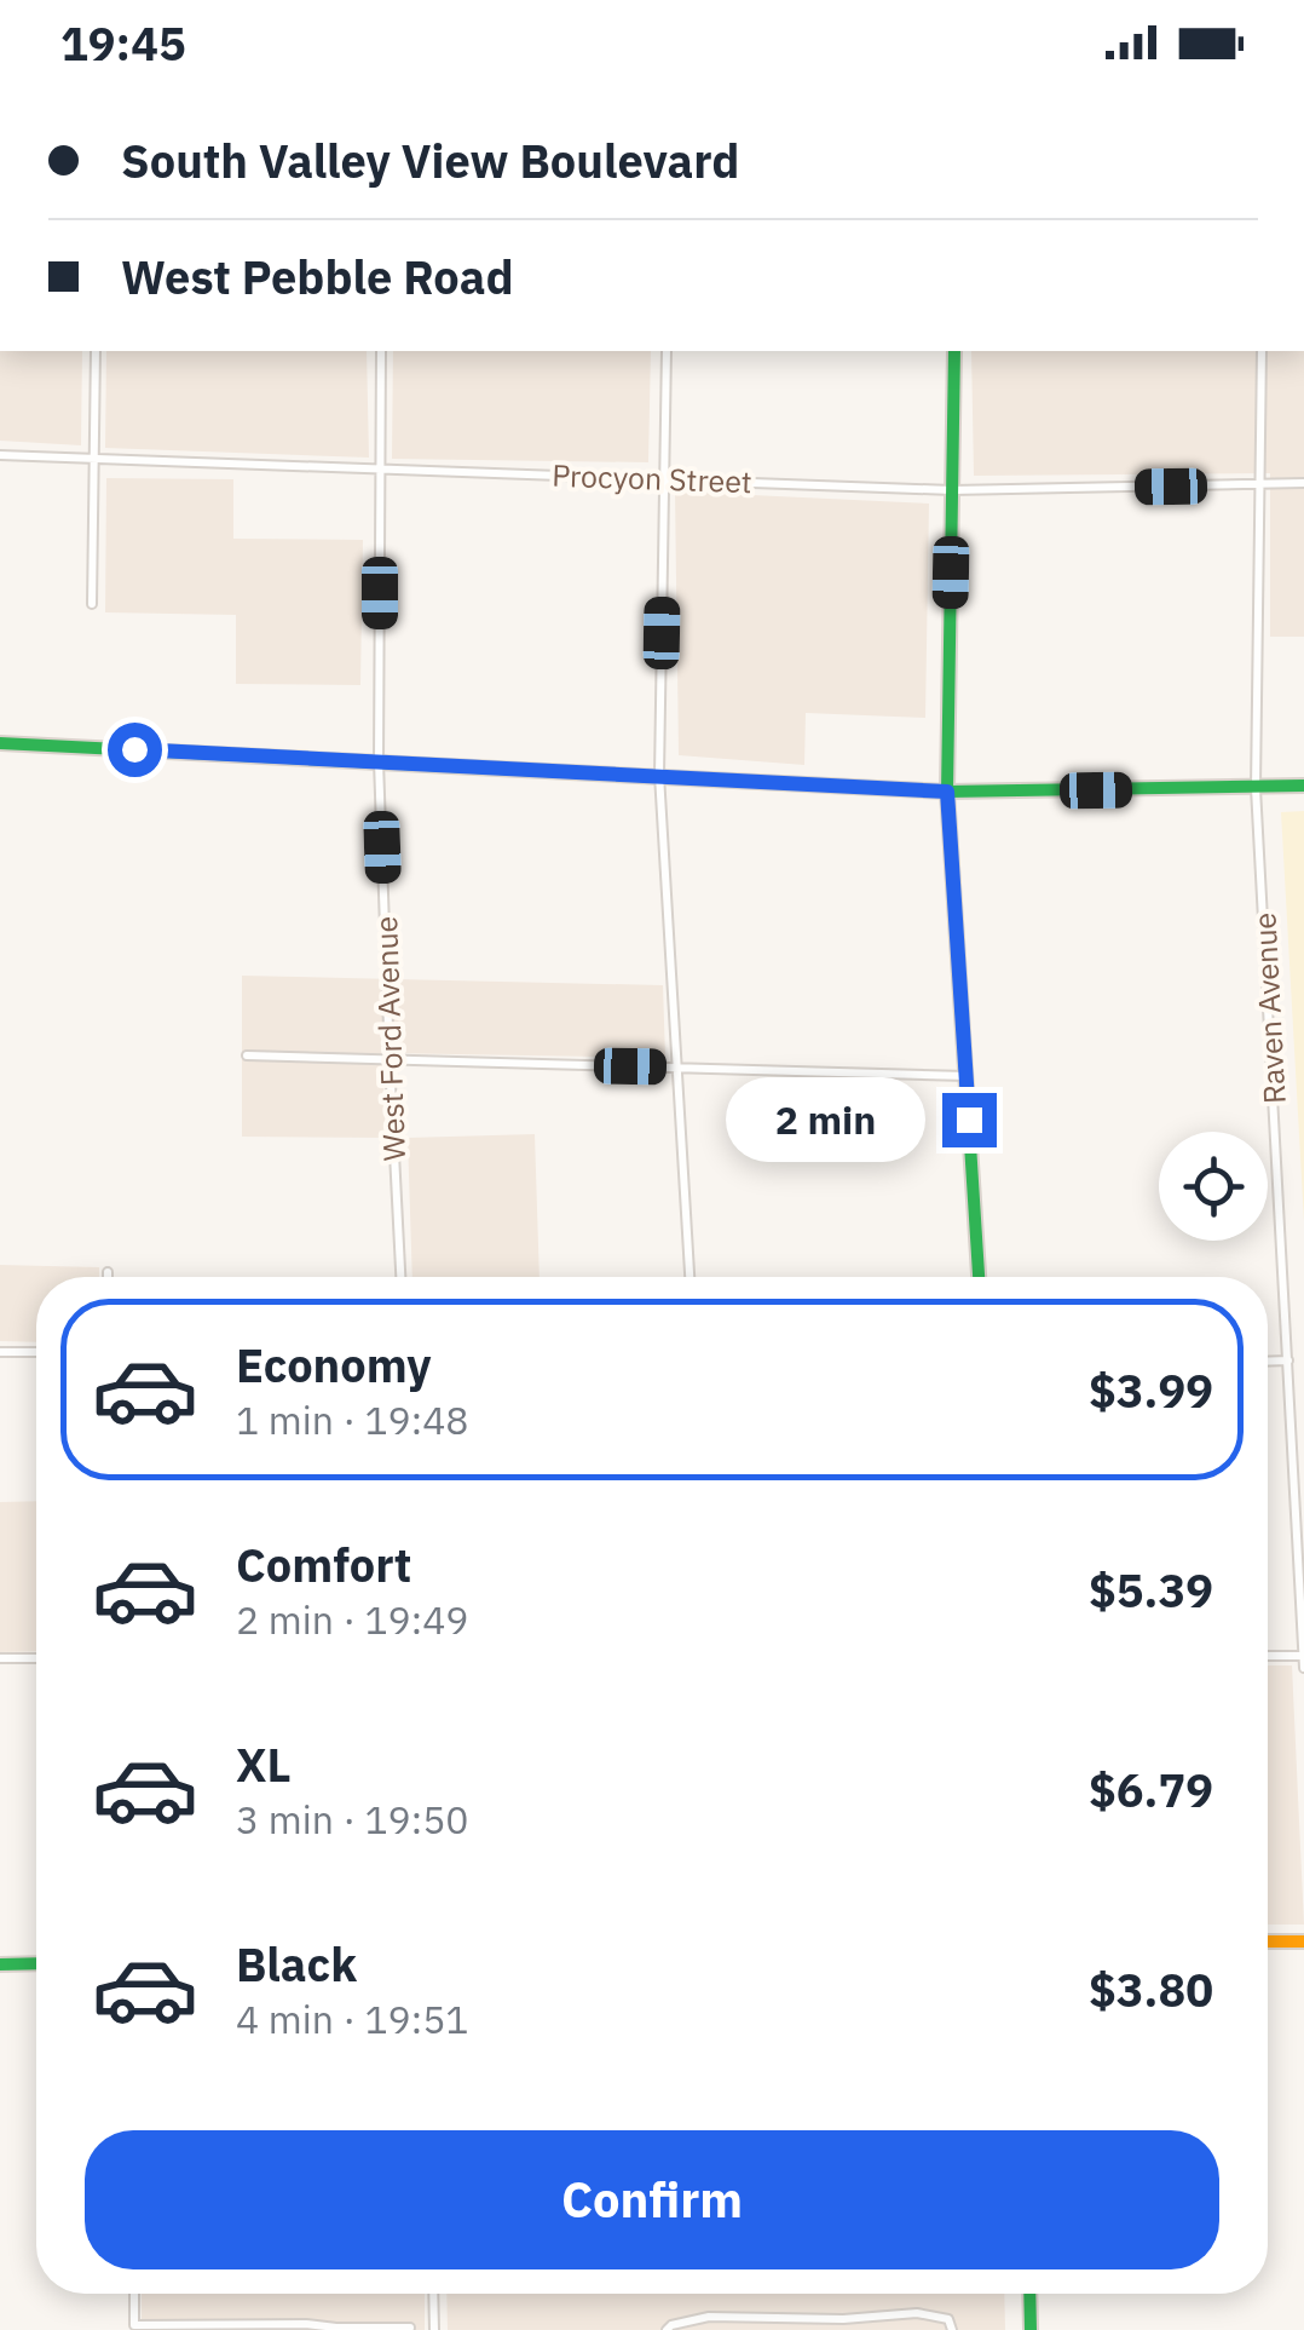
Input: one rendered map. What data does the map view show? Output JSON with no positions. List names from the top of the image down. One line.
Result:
{"streets":{"street":["Procyon Street","Raven Avenue","West Ford Avenue"]},"crossings":[["Procyon Street","Raven Avenue"],["Procyon Street","West Ford Avenue"]],"page":{"status":"19:45","banner":["South Valley View Boulevard","West Pebble Road"],"bubble":"2 min","list":[{"name":"Economy","note":"1 min · 19:48","value":"$3.99"},{"name":"Comfort","note":"2 min · 19:49","value":"$5.39"},{"name":"XL","note":"3 min · 19:50","value":"$6.79"},{"name":"Black","note":"4 min · 19:51","value":"$3.80"}],"buttons":"Confirm"}}
